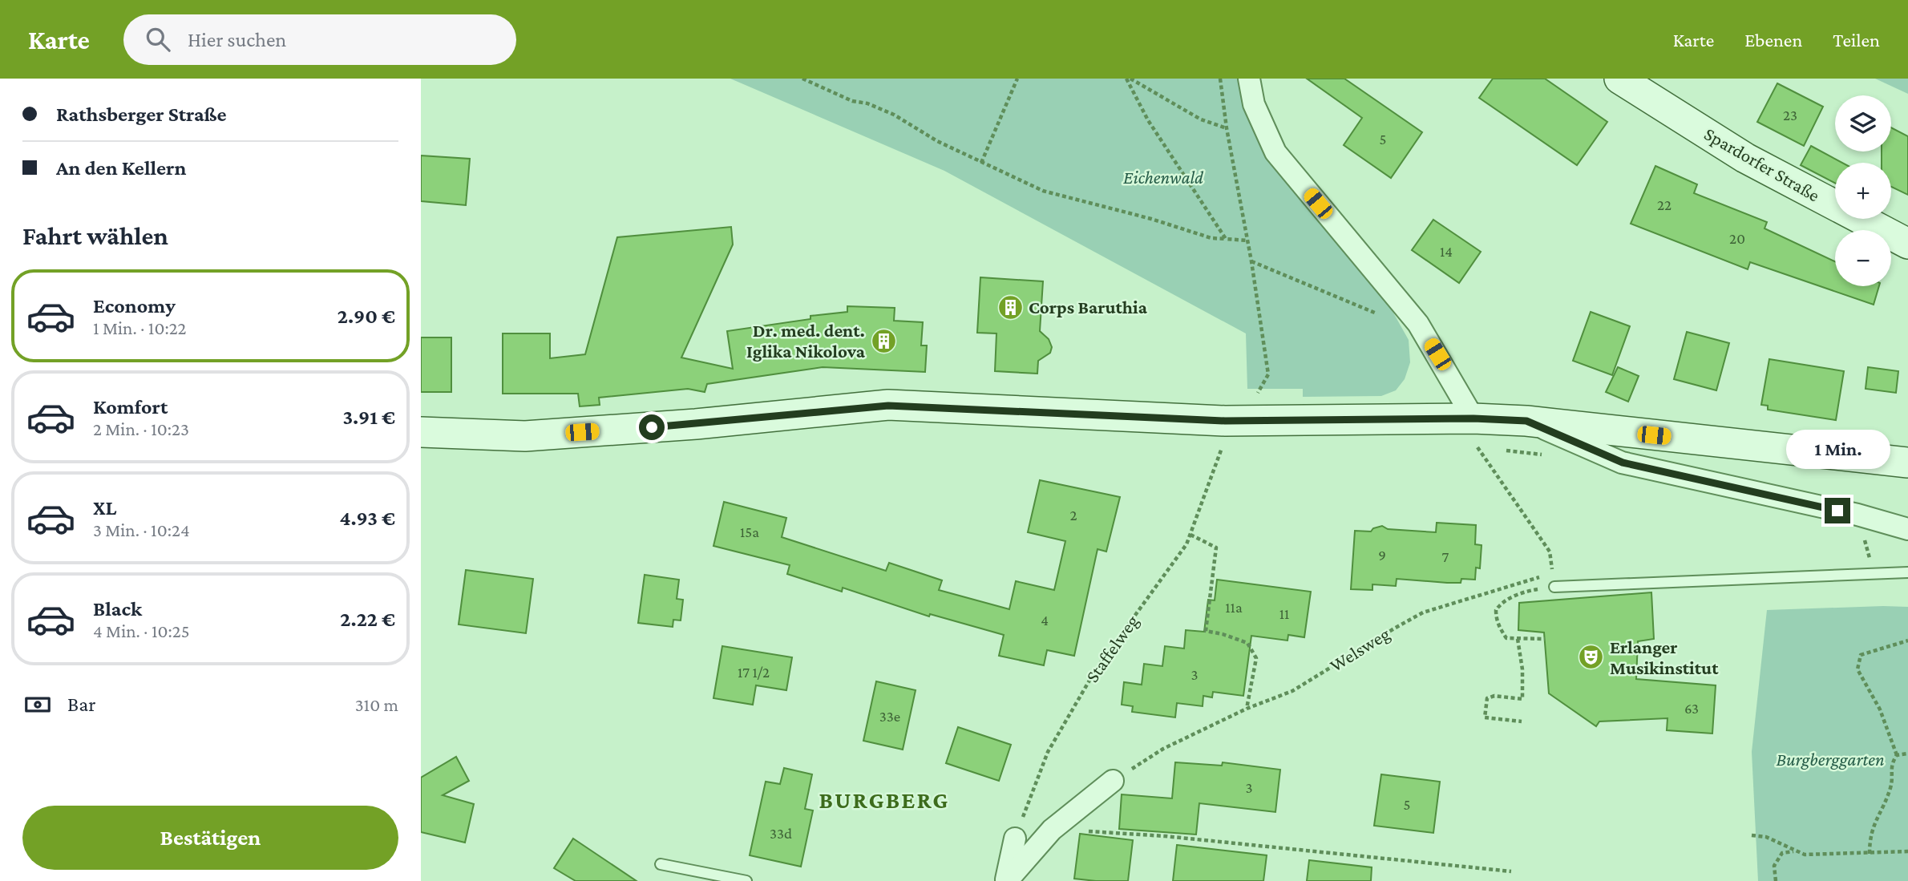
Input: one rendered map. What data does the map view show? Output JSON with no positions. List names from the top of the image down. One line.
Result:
{"streets":{"street":["Spardorfer Straße"],"path":["Staffelweg","Welsweg"]},"districts":["BURGBERG"],"parks":["Eichenwald","Burgberggarten"],"places":{"building":["Corps Baruthia","Dr. med. dent. Iglika Nikolova"],"theatre":["Erlanger Musikinstitut"]},"house_numbers":["23","5","22","20","14","2","15a","9","7","11a","11","4","17 1/2","3","63","33e","3","5","33d"],"page":{"header":"Karte","search":"Hier suchen","nav":["Karte","Ebenen","Teilen"],"banner":["Rathsberger Straße","An den Kellern"],"map_buttons":["+","−"],"heading":"Fahrt wählen","list":[{"name":"Economy","note":"1 Min. · 10:22","value":"2.90 €"},{"name":"Komfort","note":"2 Min. · 10:23","value":"3.91 €"},{"name":"XL","note":"3 Min. · 10:24","value":"4.93 €"},{"name":"Black","note":"4 Min. · 10:25","value":"2.22 €"}],"bubble":"1 Min.","pay":["Bar","310 m"],"buttons":"Bestätigen"}}
